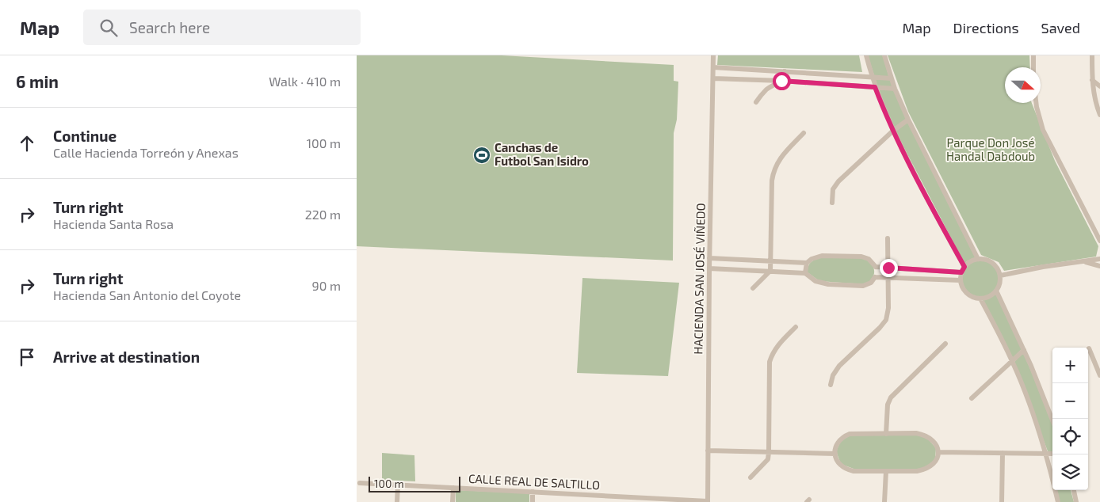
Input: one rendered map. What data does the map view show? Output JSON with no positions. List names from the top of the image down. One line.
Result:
{"streets":{"street":["HACIENDA SAN JOSÉ VIÑEDO","CALLE REAL DE SALTILLO"]},"crossings":[["HACIENDA SAN JOSÉ VIÑEDO","CALLE REAL DE SALTILLO"]],"parks":["Parque Don José Handal Dabdoub"],"places":{"sports":["Canchas de Futbol San Isidro"]},"scale_bar":"100 m","north":"right","page":{"header":"Map","search":"Search here","nav":["Map","Directions","Saved"],"heading":["6 min","Walk · 410 m"],"list":[["Continue","Calle Hacienda Torreón y Anexas","100 m"],["Turn right","Hacienda Santa Rosa","220 m"],["Turn right","Hacienda San Antonio del Coyote","90 m"],"Arrive at destination"],"map_buttons":["+","−"],"scale":"100 m"}}
